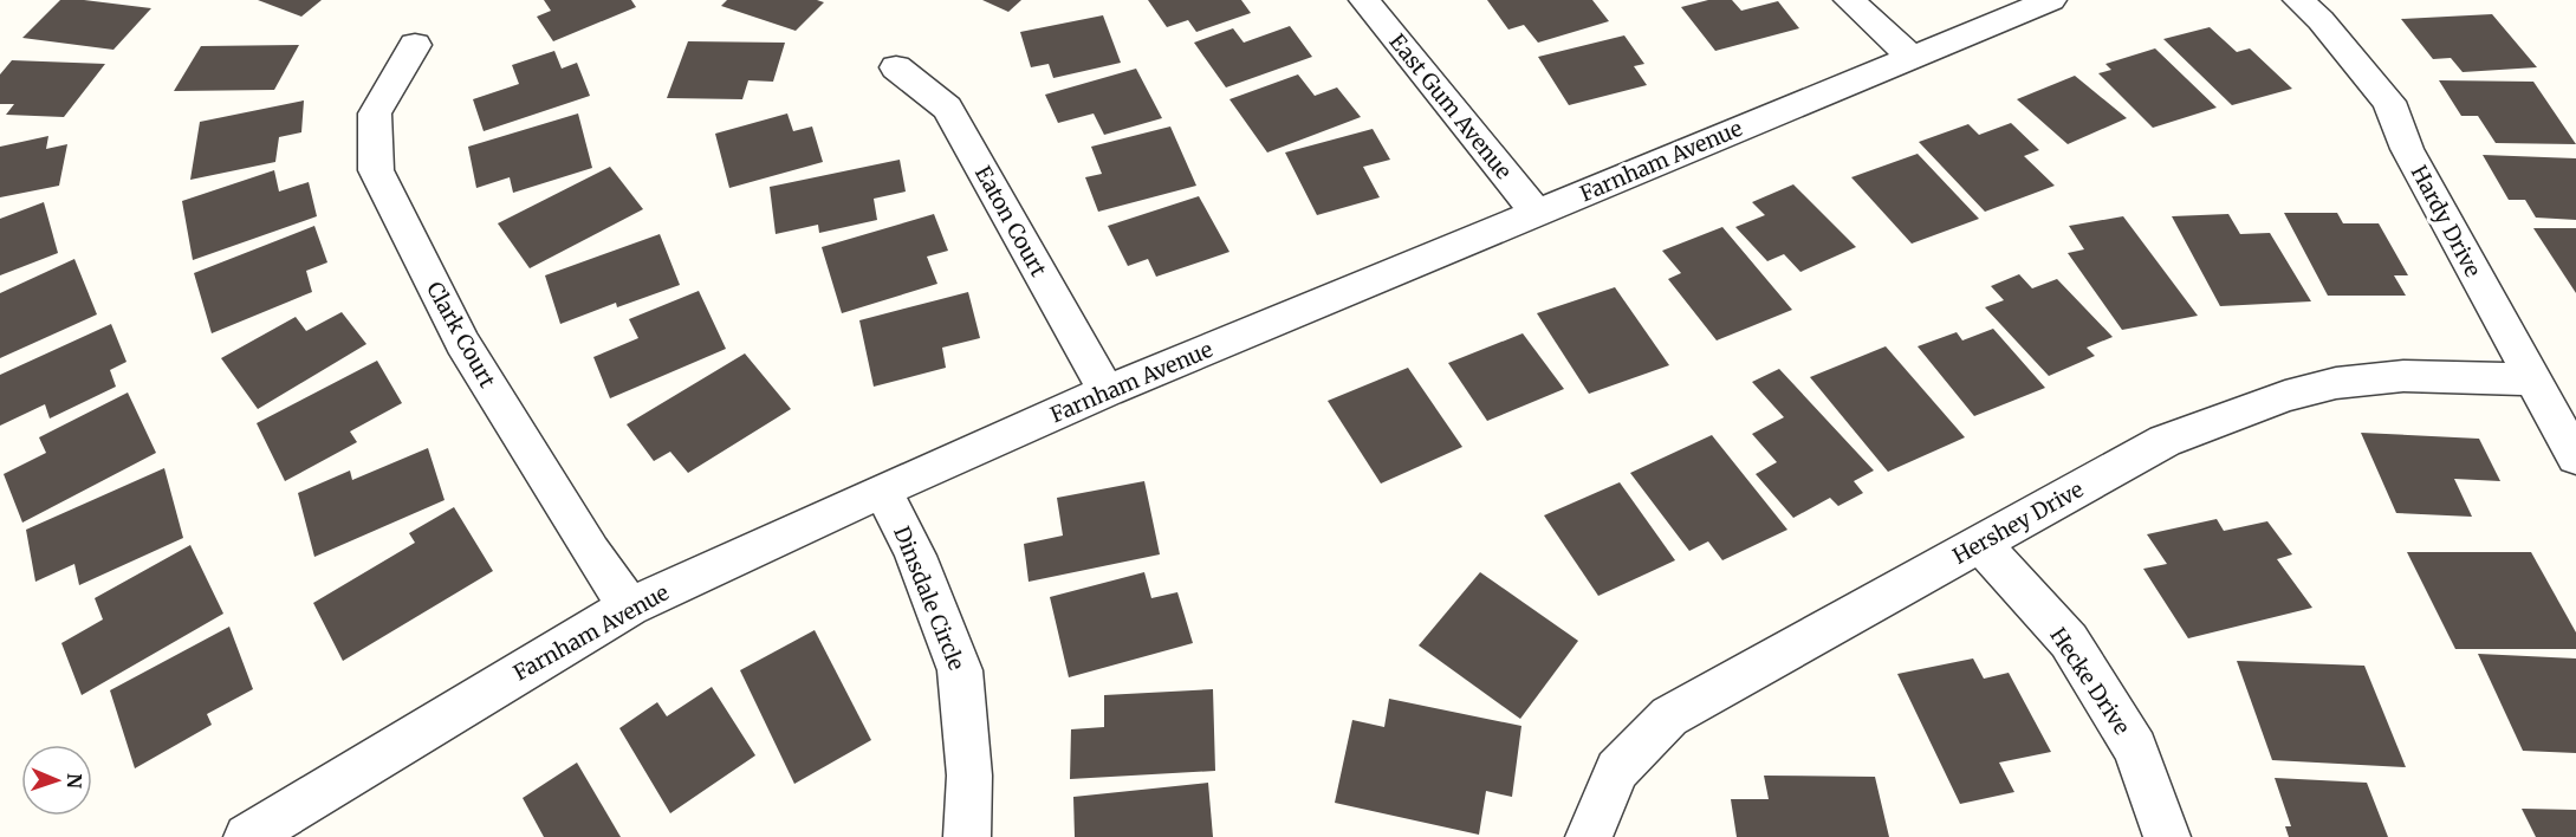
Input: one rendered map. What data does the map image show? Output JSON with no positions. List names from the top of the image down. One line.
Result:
{"streets":{"street":["East Gum Avenue","Farnham Avenue","Eaton Court","Hardy Drive","Clark Court","Hershey Drive","Dinsdale Circle","Hecke Drive"]},"crossings":[["East Gum Avenue","Farnham Avenue"],["Farnham Avenue","Eaton Court"],["Farnham Avenue","Clark Court"],["Farnham Avenue","Dinsdale Circle"],["Hardy Drive","Hershey Drive"],["Hershey Drive","Hecke Drive"]],"north":"right"}
